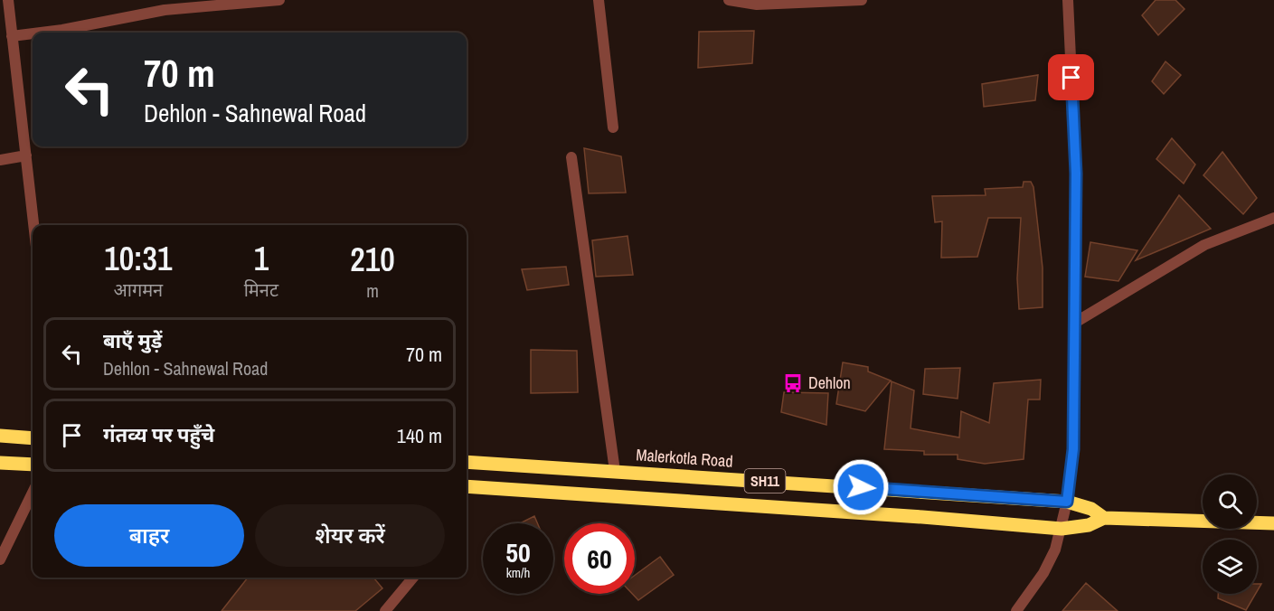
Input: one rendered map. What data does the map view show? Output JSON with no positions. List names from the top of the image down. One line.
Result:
{"streets":{"main road":["Malerkotla Road","SH11"]},"crossings":[["Malerkotla Road","SH11"]],"places":{"bus stop":["Dehlon"]},"page":{"turn":["70 m","Dehlon - Sahnewal Road"],"eta":["10:31","आगमन","1","मिनट","210","m"],"list":[{"name":"बाएँ मुड़ें","note":"Dehlon - Sahnewal Road","value":"70 m"},{"name":"गंतव्य पर पहुँचे","value":"140 m"}],"buttons":["बाहर","शेयर करें"],"speed":"50 km/h","limit":"60"}}
